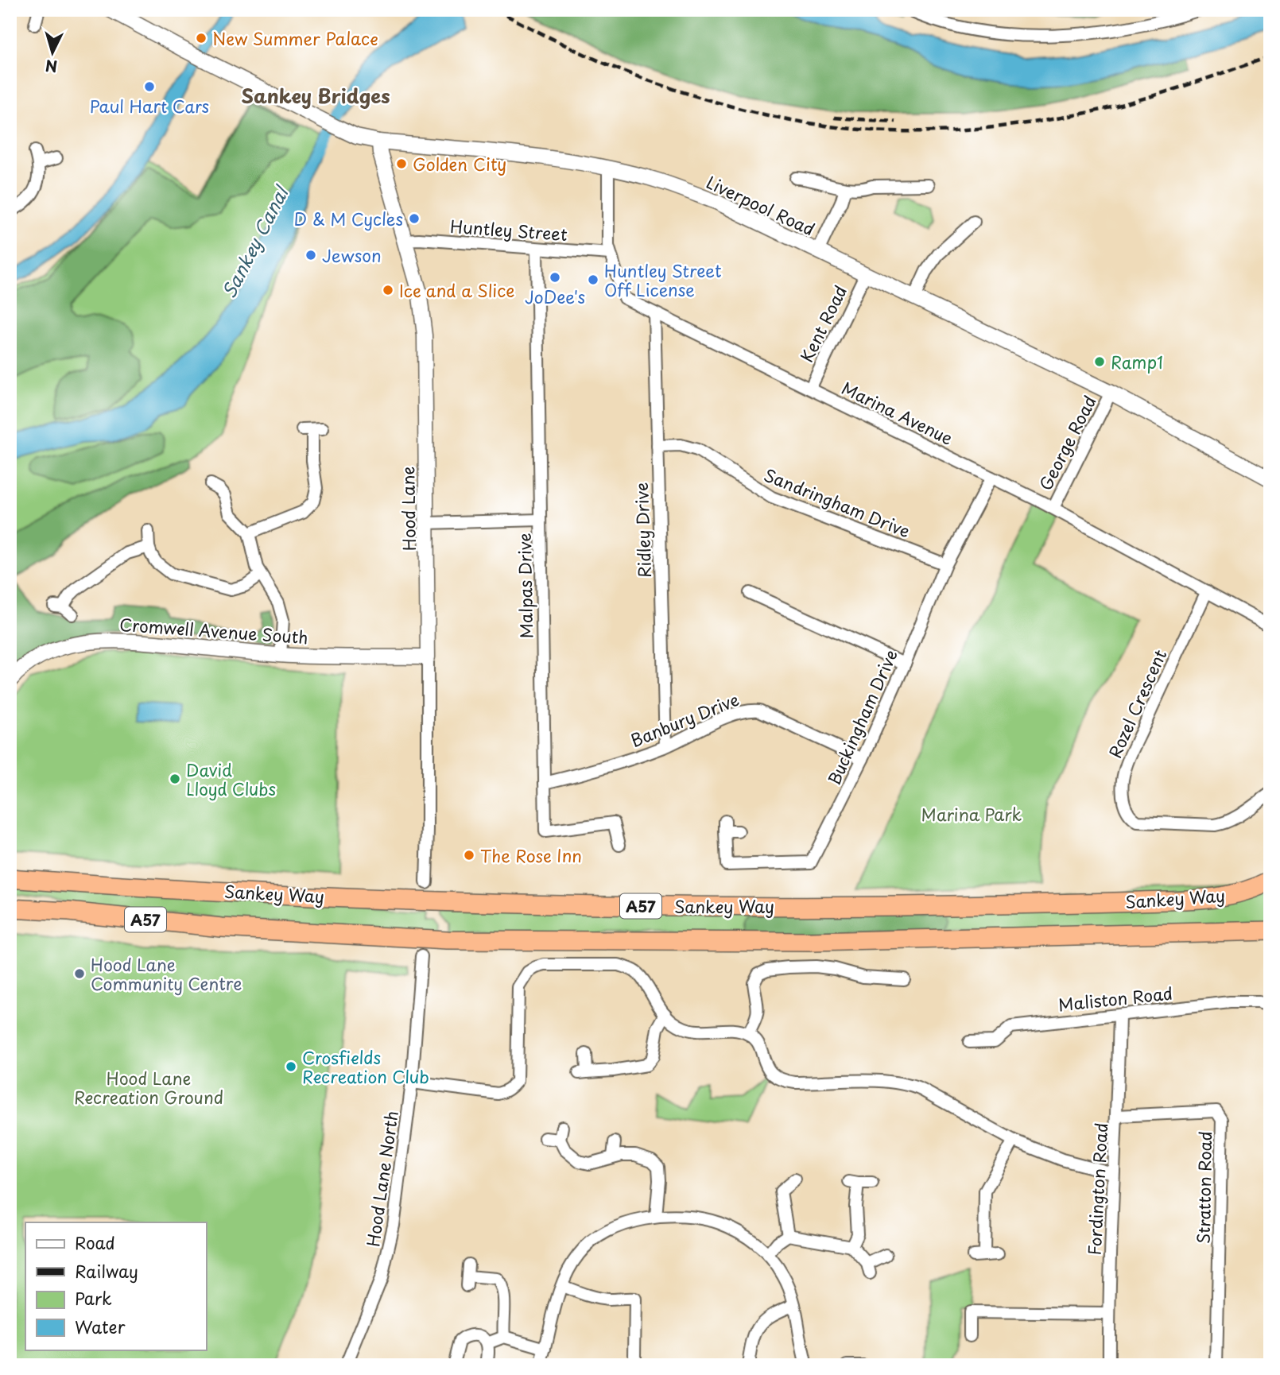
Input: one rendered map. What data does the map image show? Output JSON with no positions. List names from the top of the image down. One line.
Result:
{"streets":{"highway":["Sankey Way","A57"],"street":["Liverpool Road","Huntley Street","Kent Road","Marina Avenue","George Road","Sandringham Drive","Hood Lane","Ridley Drive","Malpas Drive","Cromwell Avenue South","Rozel Crescent","Buckingham Drive","Banbury Drive","Maliston Road","Hood Lane North","Stratton Road","Fordington Road"]},"crossings":[["Liverpool Road","Kent Road"],["Liverpool Road","Marina Avenue"],["Liverpool Road","George Road"],["Liverpool Road","Hood Lane"],["Huntley Street","Marina Avenue"],["Huntley Street","Hood Lane"],["Huntley Street","Malpas Drive"],["Kent Road","Marina Avenue"],["Marina Avenue","George Road"],["Marina Avenue","Ridley Drive"],["Marina Avenue","Rozel Crescent"],["Marina Avenue","Buckingham Drive"],["Sandringham Drive","Ridley Drive"],["Sandringham Drive","Buckingham Drive"],["Hood Lane","Cromwell Avenue South"],["Ridley Drive","Banbury Drive"],["Malpas Drive","Banbury Drive"],["Buckingham Drive","Banbury Drive"],["Sankey Way","A57"],["Maliston Road","Fordington Road"],["Stratton Road","Fordington Road"]],"districts":["Sankey Bridges"],"water":["Sankey Canal"],"parks":["Marina Park","Hood Lane Recreation Ground"],"places":["New Summer Palace","Paul Hart Cars","Golden City","D & M Cycles","Jewson","JoDee's","Huntley Street Off License","Ice and a Slice","Ramp1","David Lloyd Clubs","The Rose Inn","Hood Lane Community Centre","Crosfields Recreation Club"],"legend":["Road","Railway","Park","Water"],"north":"bottom"}
